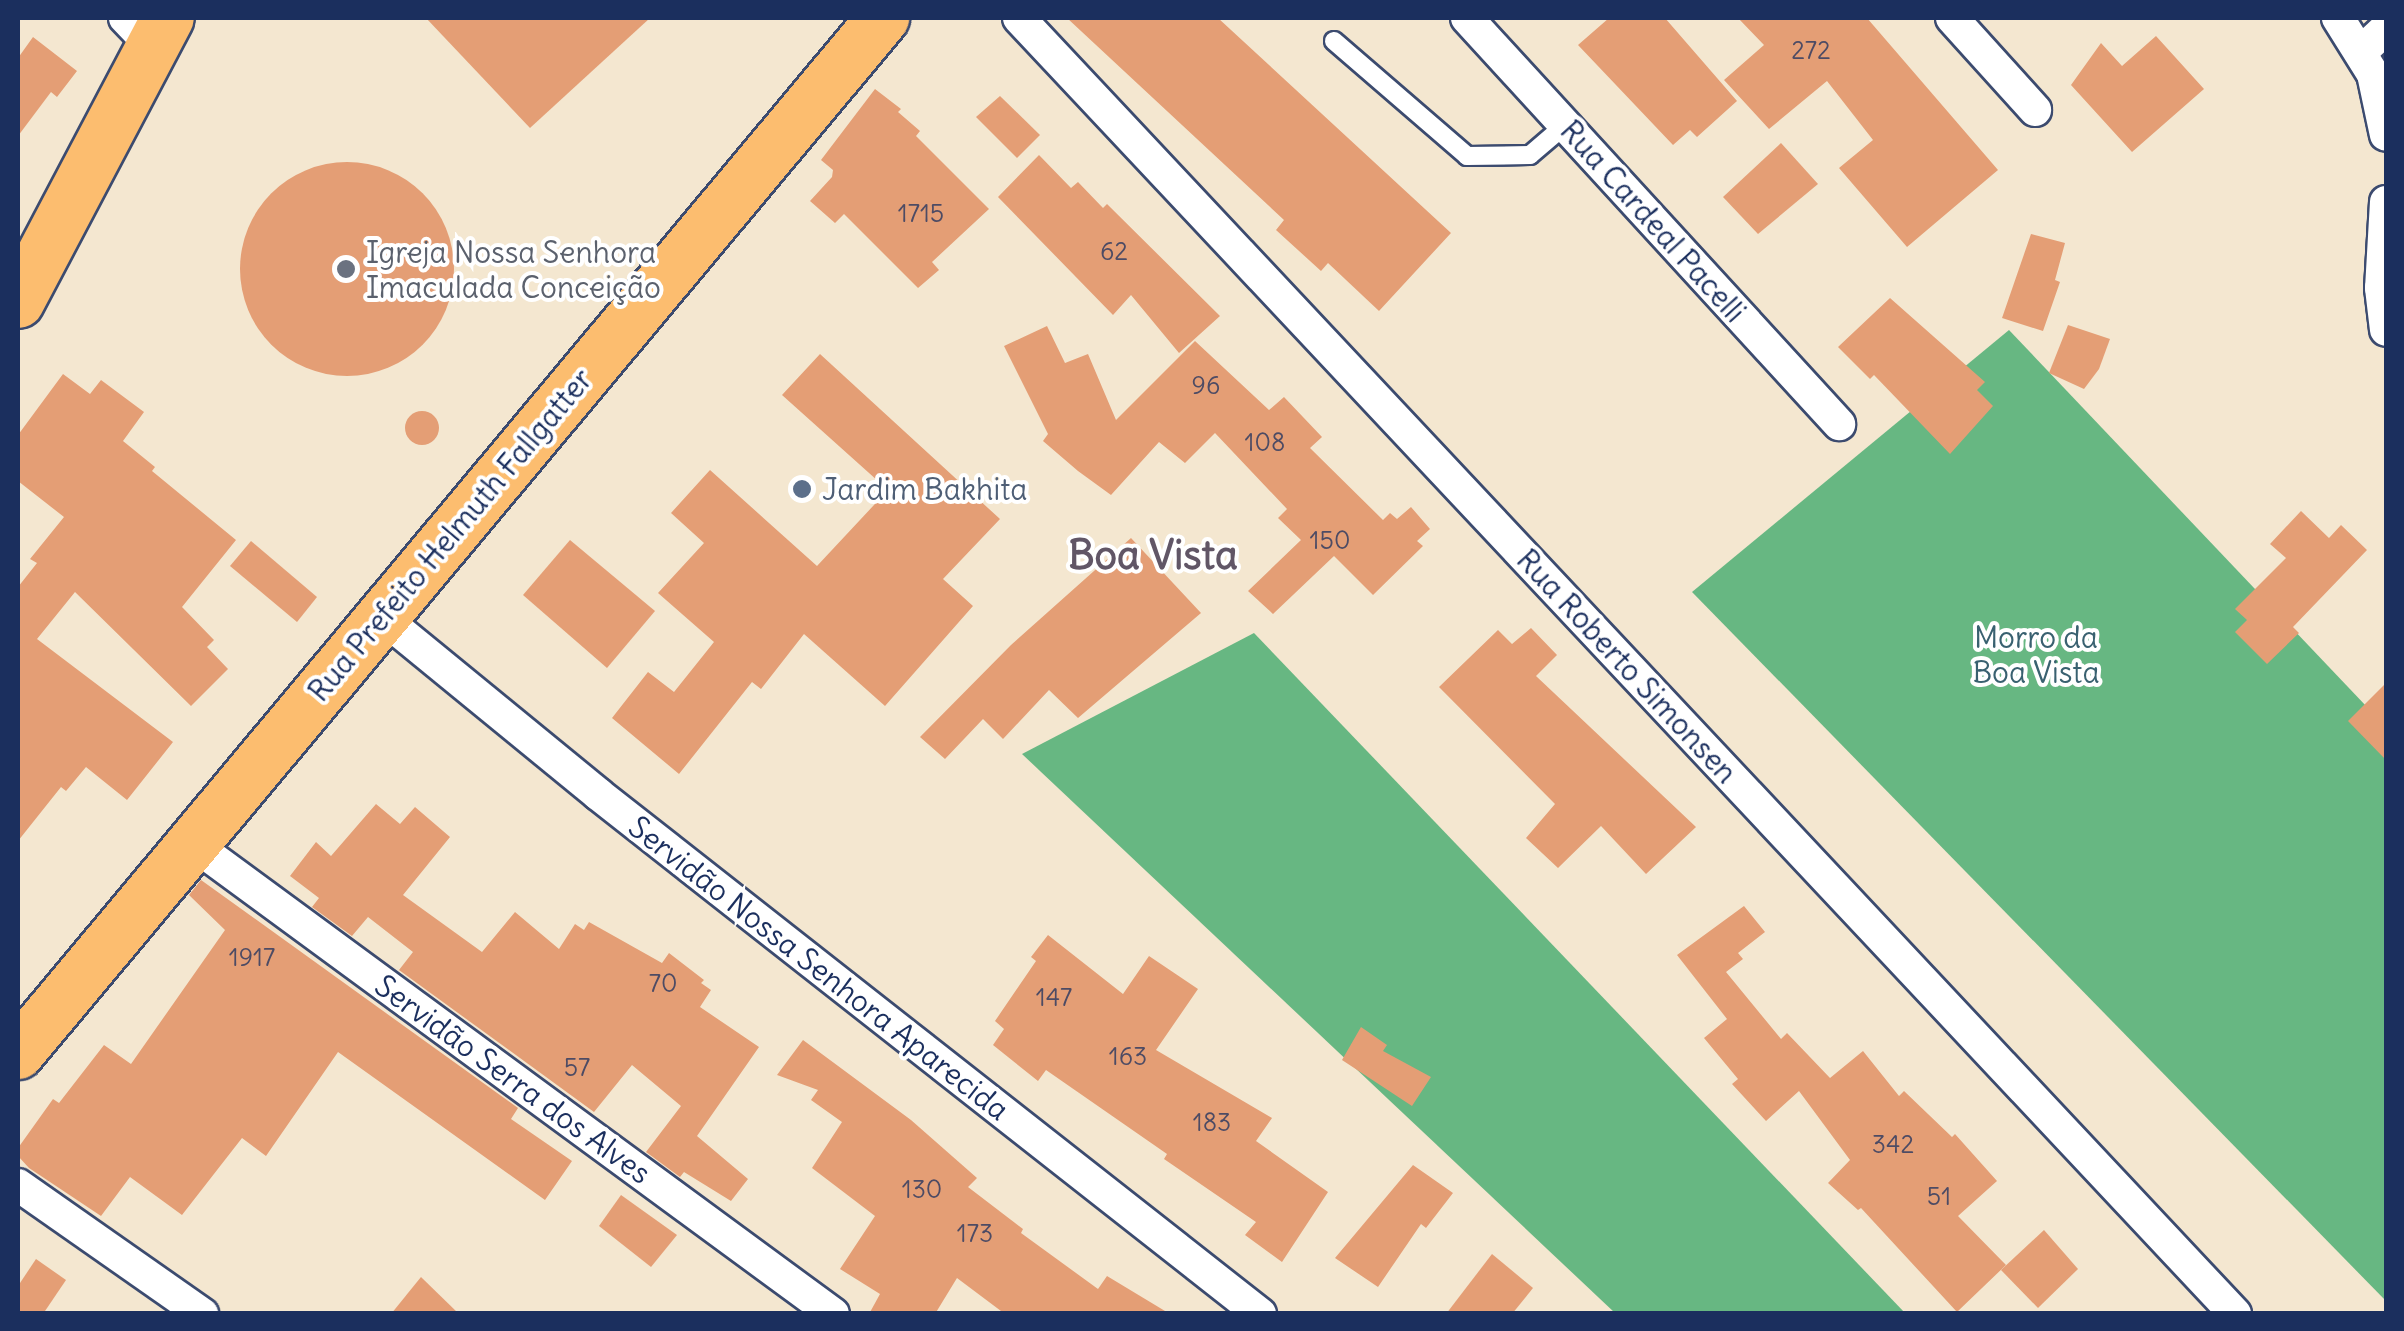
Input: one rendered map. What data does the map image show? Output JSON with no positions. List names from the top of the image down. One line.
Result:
{"streets":{"main road":["Rua Prefeito Helmuth Fallgatter"],"street":["Rua Cardeal Pacelli","Rua Roberto Simonsen","Servidão Nossa Senhora Aparecida","Servidão Serra dos Alves"]},"crossings":[["Rua Prefeito Helmuth Fallgatter","Servidão Nossa Senhora Aparecida"],["Rua Prefeito Helmuth Fallgatter","Servidão Serra dos Alves"]],"districts":["Boa Vista"],"parks":["Morro da Boa Vista"],"places":["Igreja Nossa Senhora Imaculada Conceição","Jardim Bakhita"],"house_numbers":["272","1715","62","96","108","150","1917","70","147","163","57","183","342","130","51","173"]}
